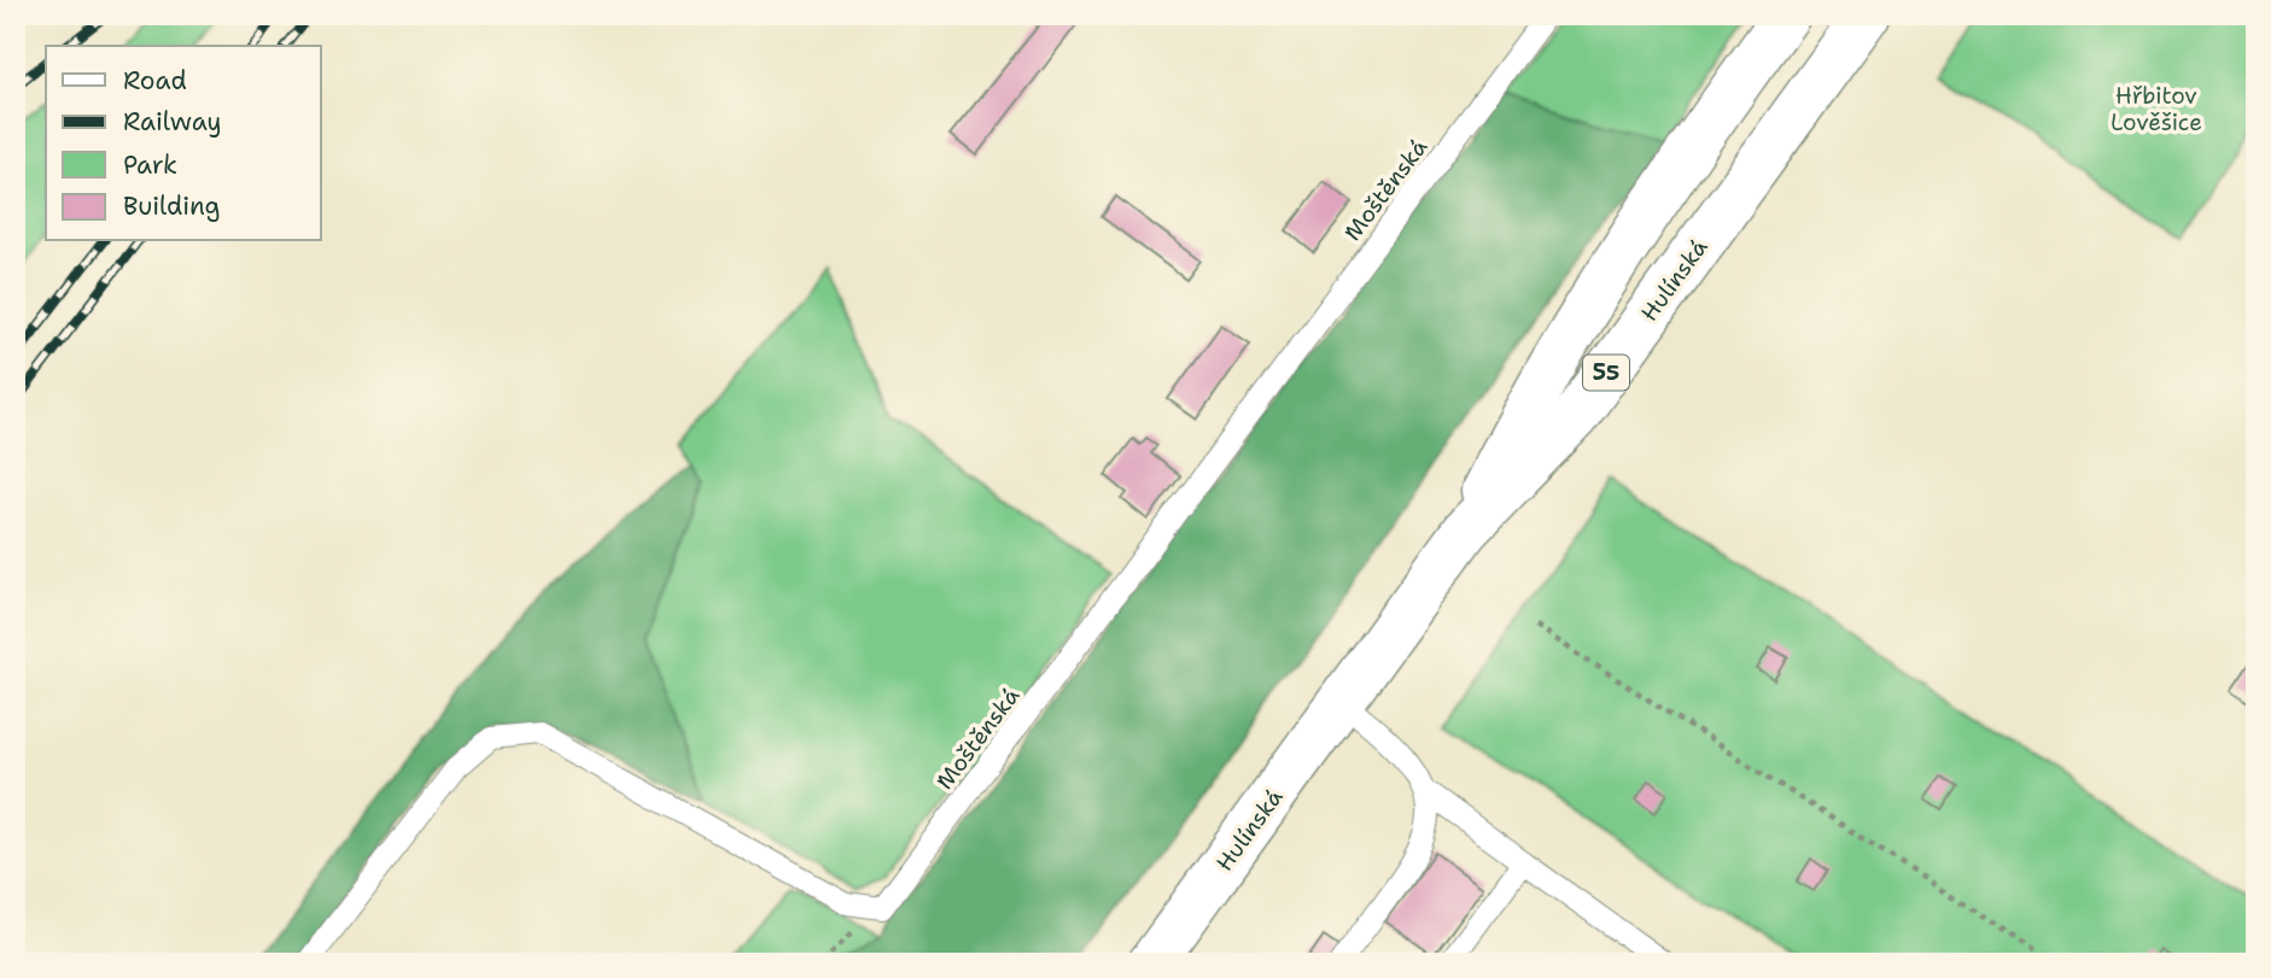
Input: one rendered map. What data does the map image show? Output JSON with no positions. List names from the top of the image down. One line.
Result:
{"streets":{"main road":["Hulínská","55"],"lane":["Moštěnská"]},"parks":["Hřbitov Lověšice"],"legend":["Road","Railway","Park","Building"]}
